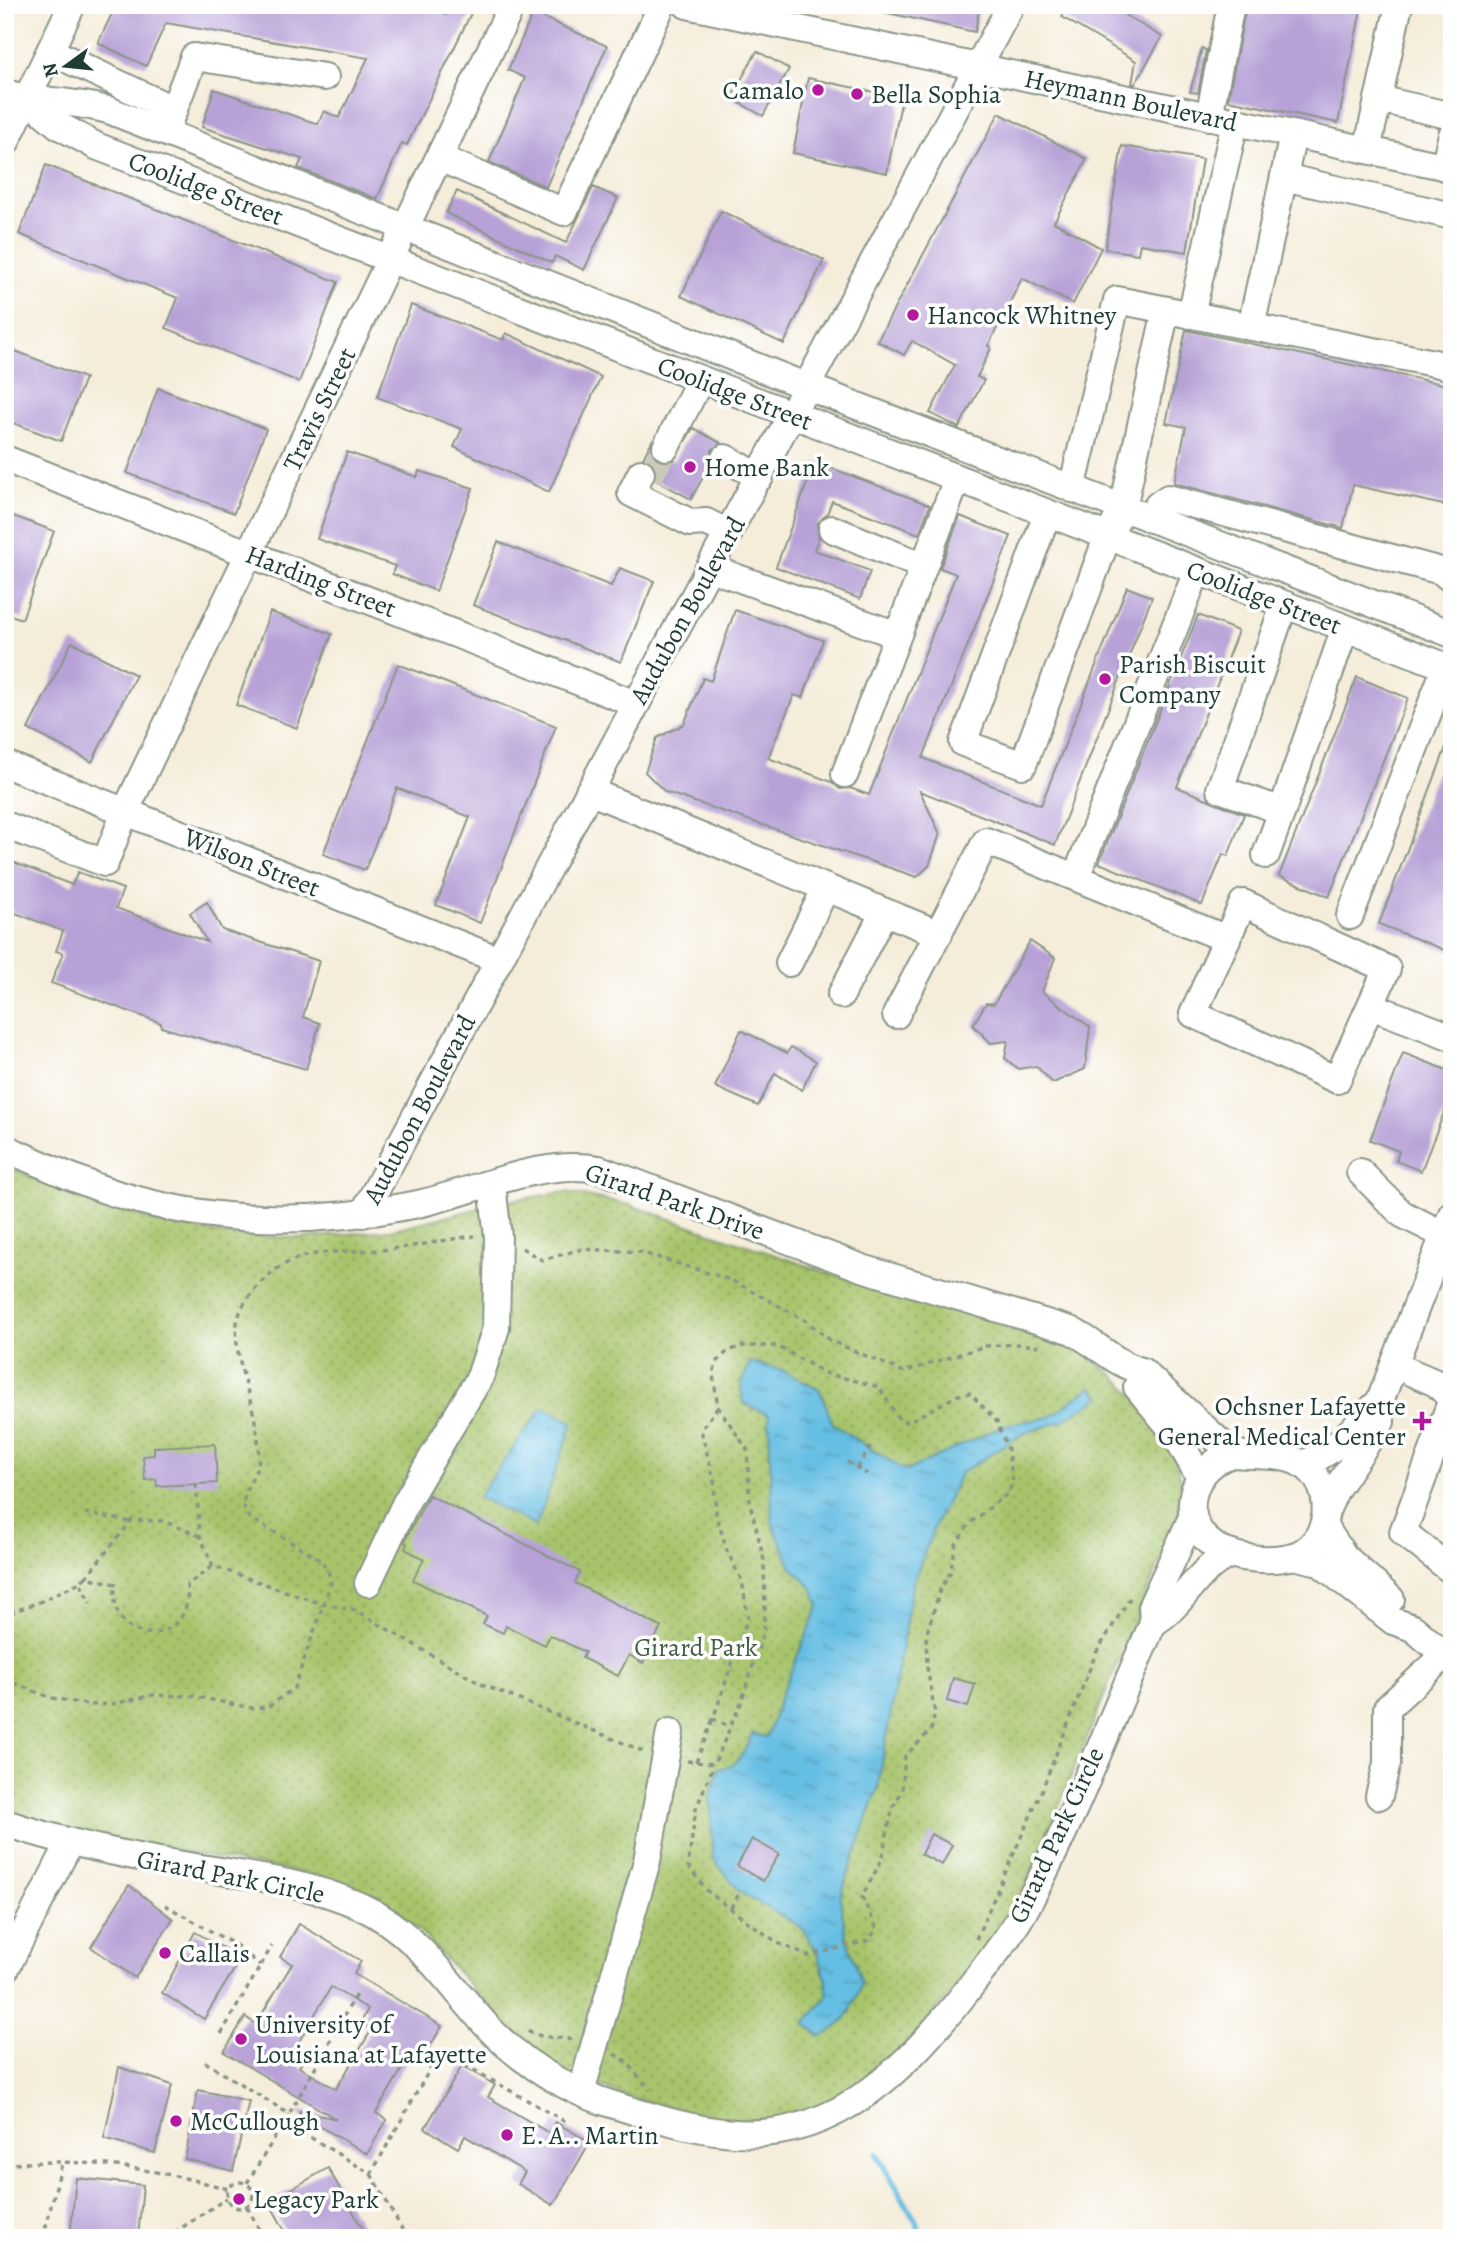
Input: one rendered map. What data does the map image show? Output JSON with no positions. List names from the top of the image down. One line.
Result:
{"streets":{"street":["Heymann Boulevard","Coolidge Street","Travis Street","Harding Street","Audubon Boulevard","Wilson Street","Girard Park Drive","Girard Park Circle"]},"crossings":[["Heymann Boulevard","Audubon Boulevard"],["Coolidge Street","Travis Street"],["Coolidge Street","Audubon Boulevard"],["Travis Street","Harding Street"],["Travis Street","Wilson Street"],["Harding Street","Audubon Boulevard"],["Audubon Boulevard","Wilson Street"],["Audubon Boulevard","Girard Park Drive"],["Girard Park Drive","Girard Park Circle"]],"parks":["Girard Park"],"places":{"other":["Camalo","Bella Sophia","Hancock Whitney","Home Bank","Parish Biscuit Company","Callais","University of Louisiana at Lafayette","McCullough","E. A.. Martin","Legacy Park"],"health":["Ochsner Lafayette General Medical Center"]},"north":"left"}
